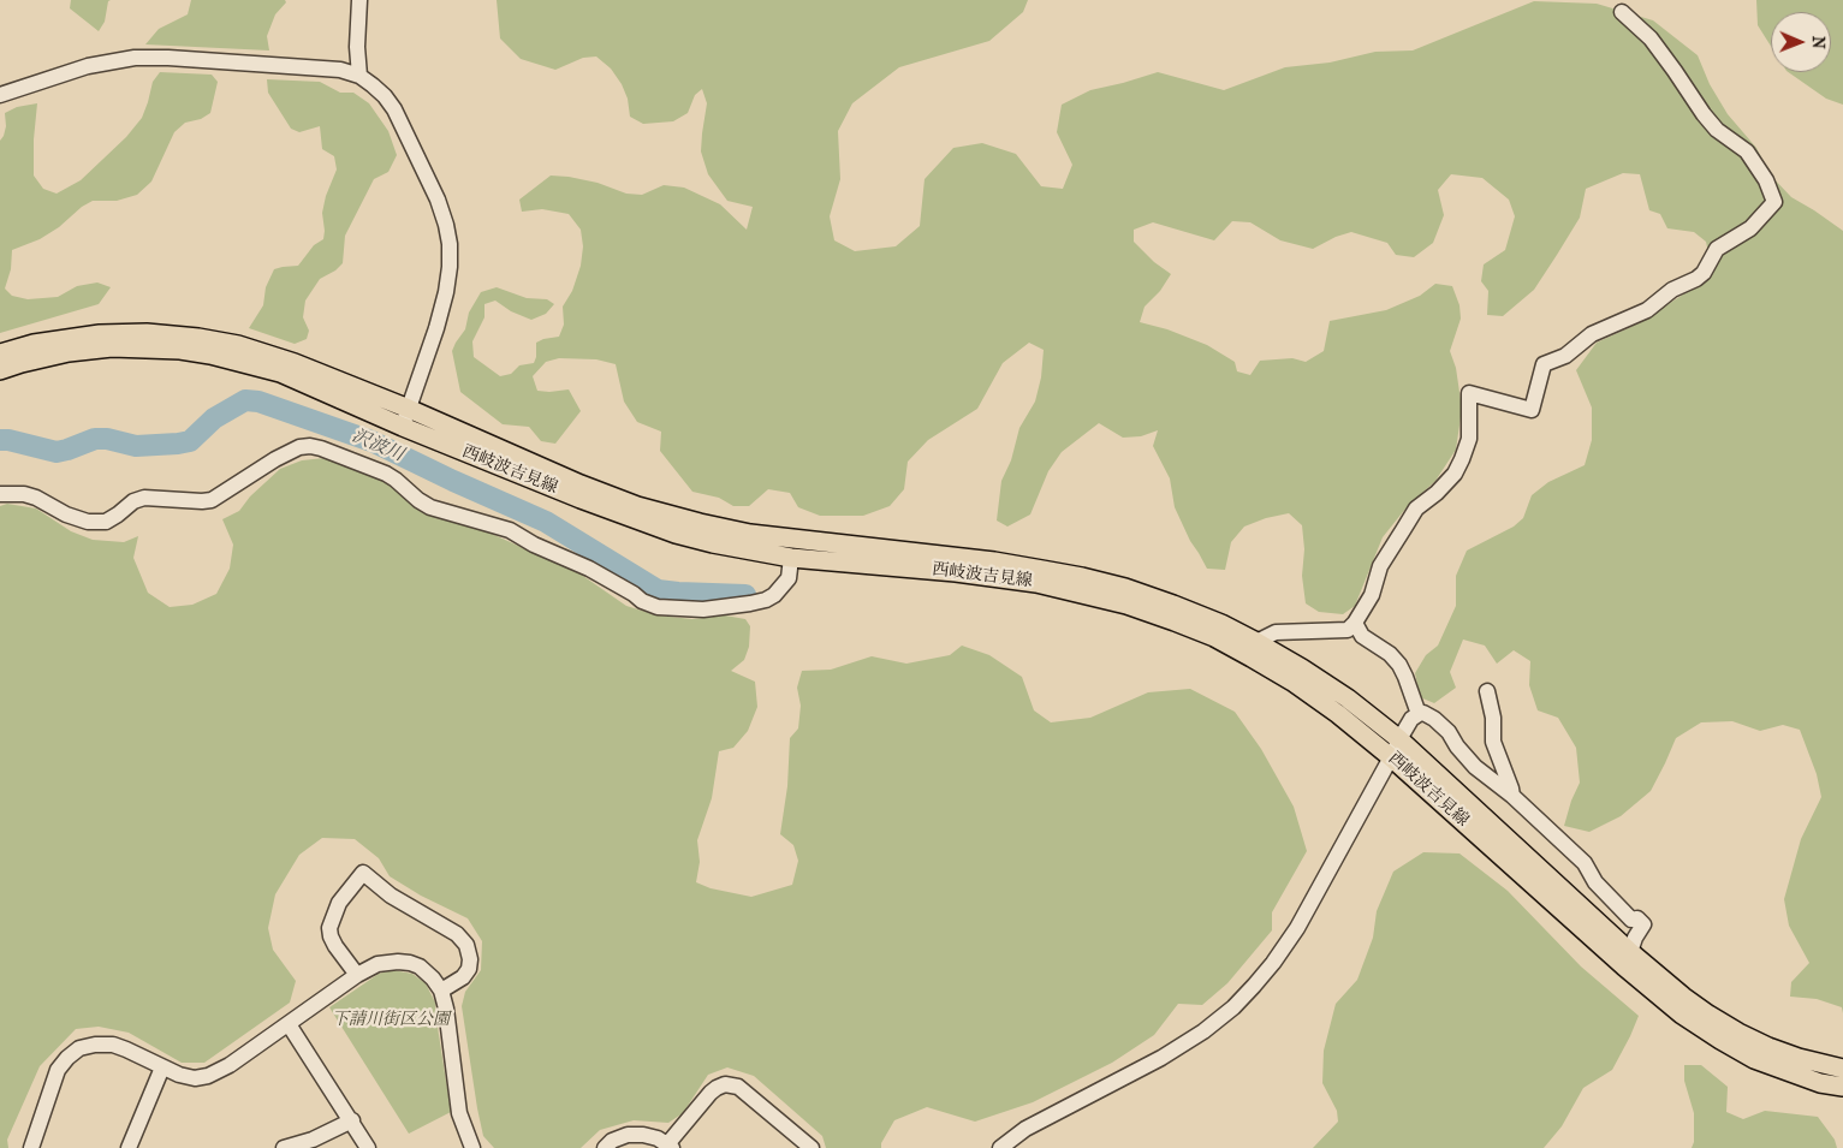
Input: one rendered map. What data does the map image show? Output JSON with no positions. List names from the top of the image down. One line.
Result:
{"streets":{"main road":["西岐波吉見線"]},"water":["沢波川"],"parks":["下請川街区公園"],"north":"right"}
